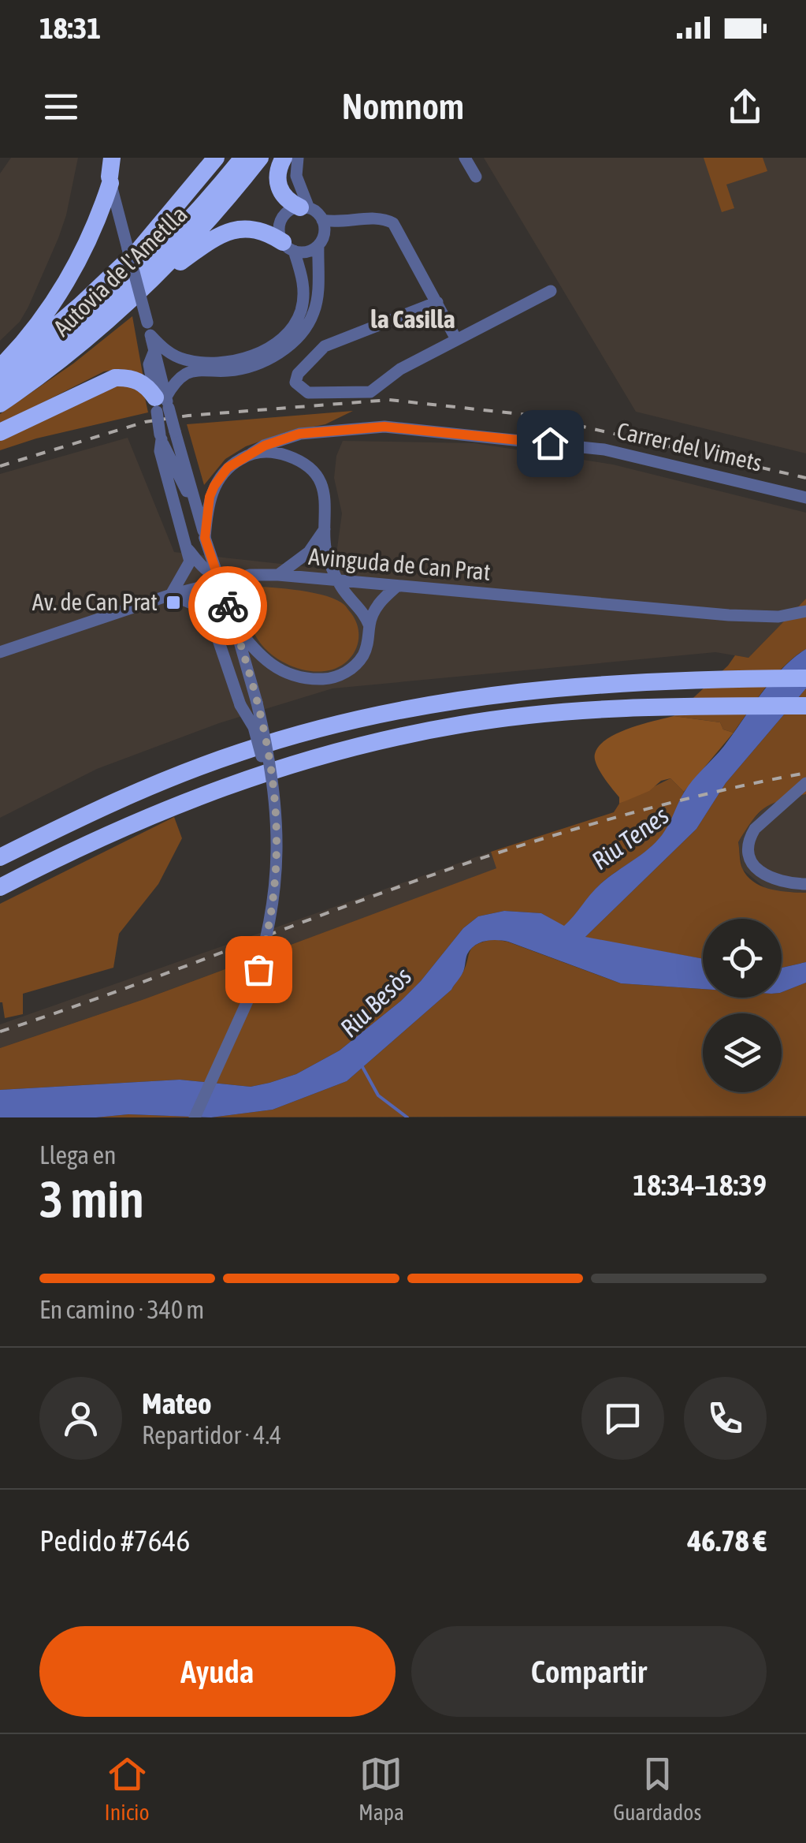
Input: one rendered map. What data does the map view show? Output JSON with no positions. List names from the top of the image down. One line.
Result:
{"streets":{"highway":["Autovia de l'Ametlla"],"street":["Carrer del Vimets","Avinguda de Can Prat"]},"districts":["la Casilla"],"water":["Riu Tenes","Riu Besòs"],"places":{"transit":["Av. de Can Prat"]},"page":{"status":"18:31","header":"Nomnom","heading":["3 min","Llega en","18:34–18:39"],"panel":["Mateo","Repartidor · 4.4","Pedido #7646","46.78 €"],"bar":"En camino · 340 m","buttons":["Ayuda","Compartir"],"tabs":["Inicio","Mapa","Guardados"]}}
